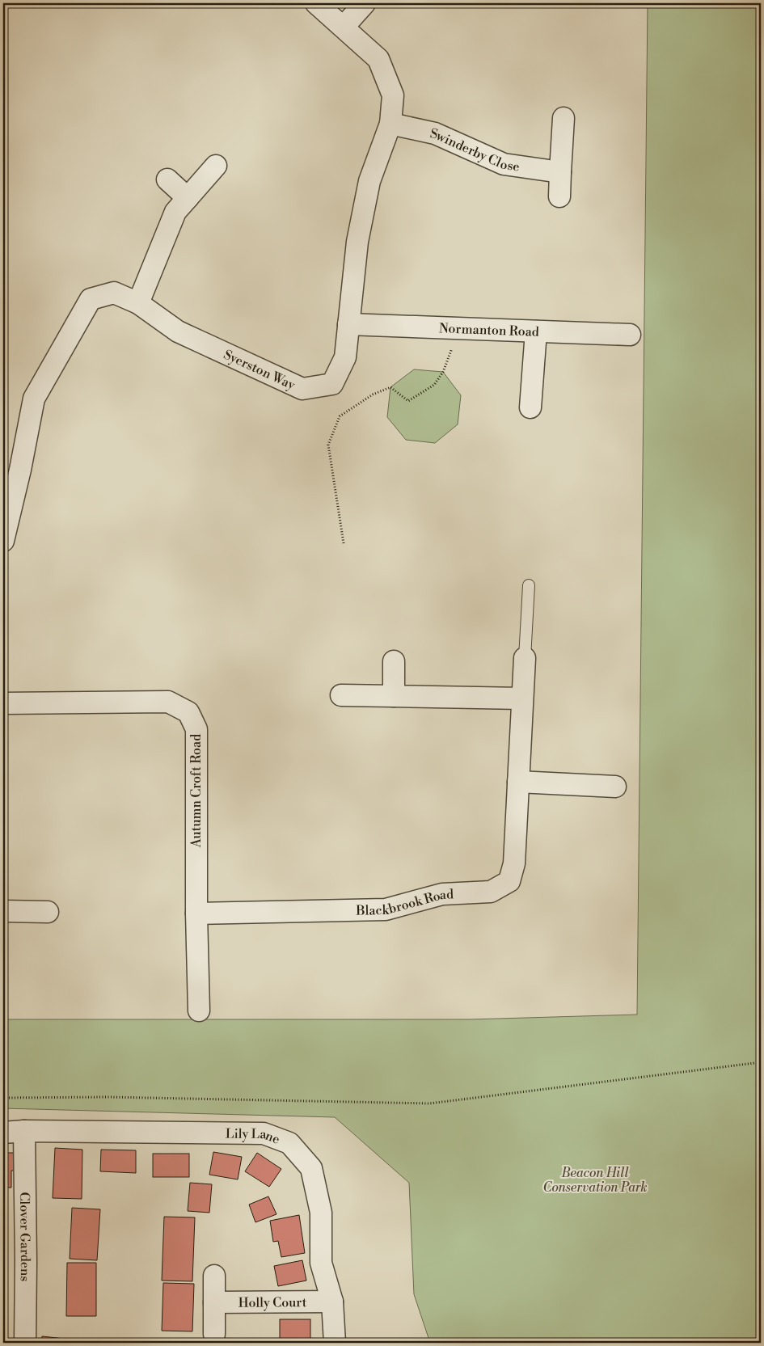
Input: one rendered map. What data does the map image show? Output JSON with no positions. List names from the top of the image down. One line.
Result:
{"streets":{"street":["Swinderby Close","Normanton Road","Syerston Way","Autumn Croft Road","Blackbrook Road","Lily Lane","Clover Gardens","Holly Court"]},"crossings":[["Swinderby Close","Syerston Way"],["Normanton Road","Syerston Way"],["Autumn Croft Road","Blackbrook Road"],["Lily Lane","Clover Gardens"],["Lily Lane","Holly Court"]],"parks":["Beacon Hill Conservation Park"]}
